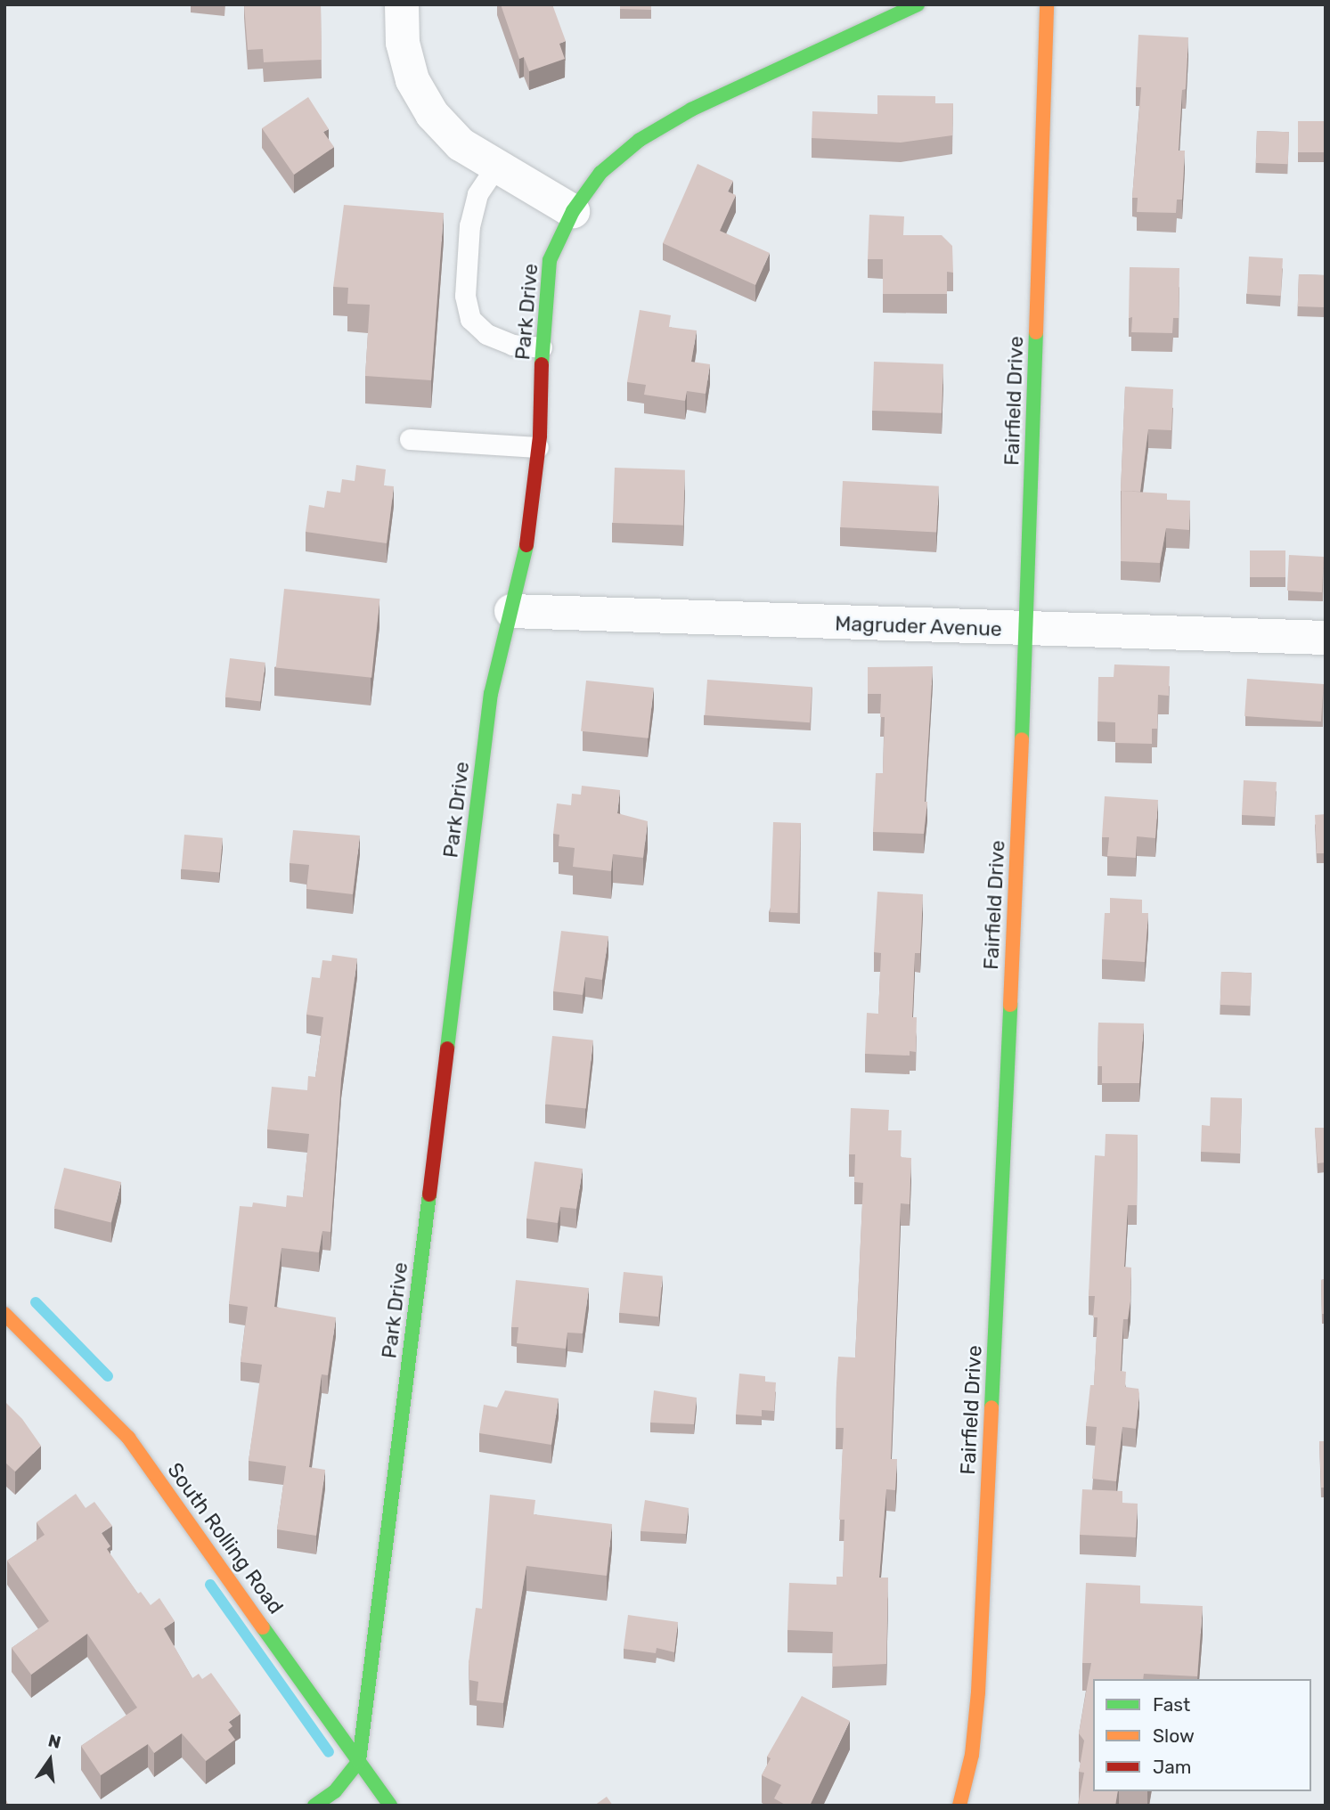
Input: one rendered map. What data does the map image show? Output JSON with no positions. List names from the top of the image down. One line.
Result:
{"streets":{"street":["Park Drive","Fairfield Drive","Magruder Avenue","South Rolling Road"]},"crossings":[["Park Drive","Magruder Avenue"],["Park Drive","South Rolling Road"],["Fairfield Drive","Magruder Avenue"]],"legend":["Fast","Slow","Jam"],"north":"top"}
